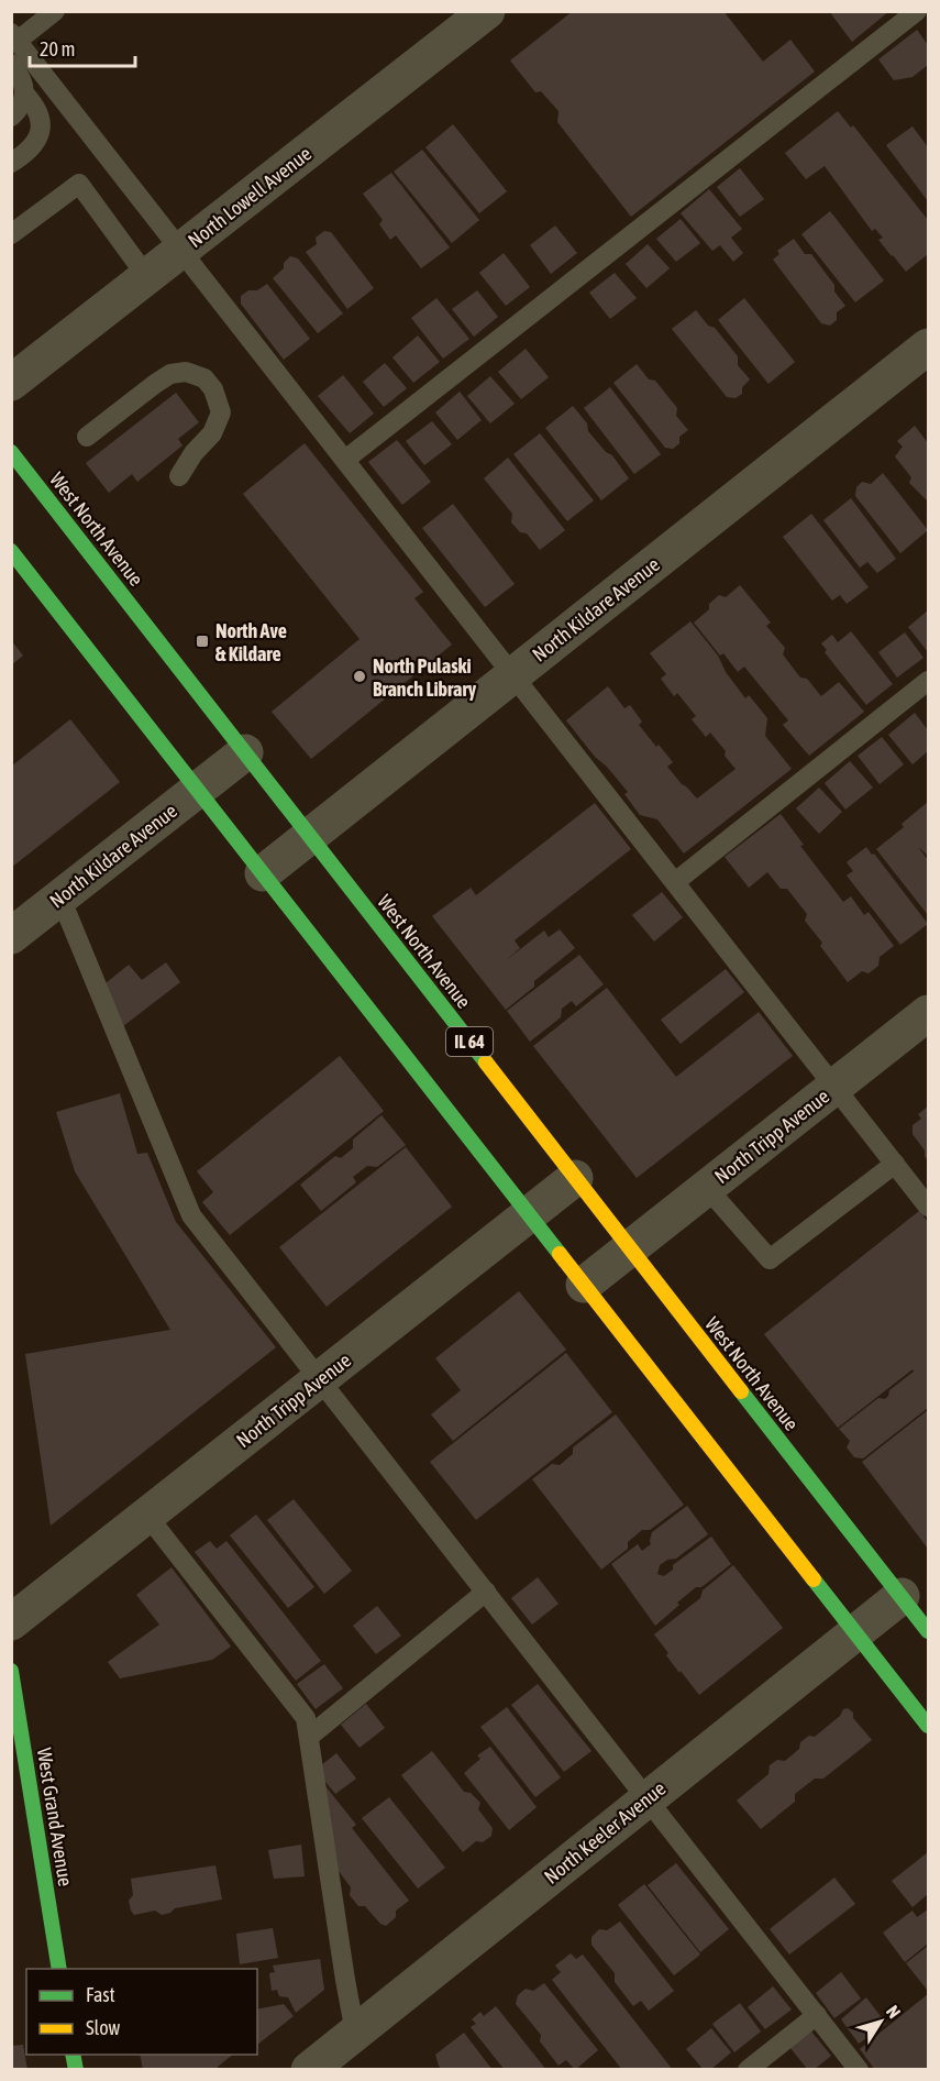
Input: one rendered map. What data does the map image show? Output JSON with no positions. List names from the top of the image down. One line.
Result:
{"streets":{"main road":["West North Avenue","IL 64","West Grand Avenue"],"street":["North Lowell Avenue","North Kildare Avenue","North Tripp Avenue","North Keeler Avenue"]},"crossings":[["West North Avenue","North Kildare Avenue"],["West North Avenue","North Tripp Avenue"],["West North Avenue","North Keeler Avenue"]],"places":{"transit":["North Ave & Kildare"],"other":["North Pulaski Branch Library"]},"legend":["Fast","Slow"],"scale_bar":"20 m","north":"top right"}
